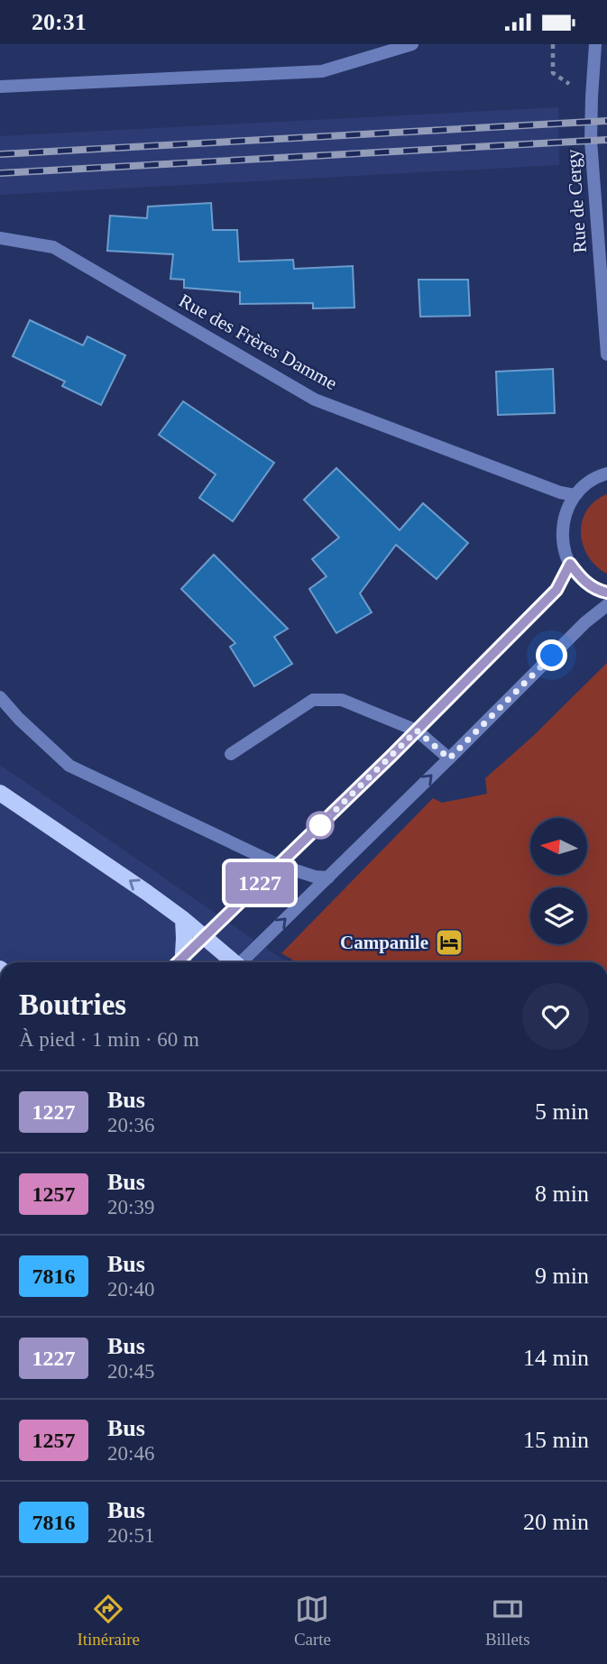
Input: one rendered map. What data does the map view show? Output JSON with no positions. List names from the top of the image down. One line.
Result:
{"streets":{"street":["Rue de Cergy","Rue des Frères Damme"]},"places":{"hotel":["Campanile"]},"lines":["bus line 1227"],"north":"left","page":{"status":"20:31","on_map":"1227","heading":["Boutries","À pied · 1 min · 60 m"],"list":[{"mark":"1227","name":"Bus","note":"20:36","value":"5 min"},{"mark":"1257","name":"Bus","note":"20:39","value":"8 min"},{"mark":"7816","name":"Bus","note":"20:40","value":"9 min"},{"mark":"1227","name":"Bus","note":"20:45","value":"14 min"},{"mark":"1257","name":"Bus","note":"20:46","value":"15 min"},{"mark":"7816","name":"Bus","note":"20:51","value":"20 min"}],"tabs":["Itinéraire","Carte","Billets"]}}
